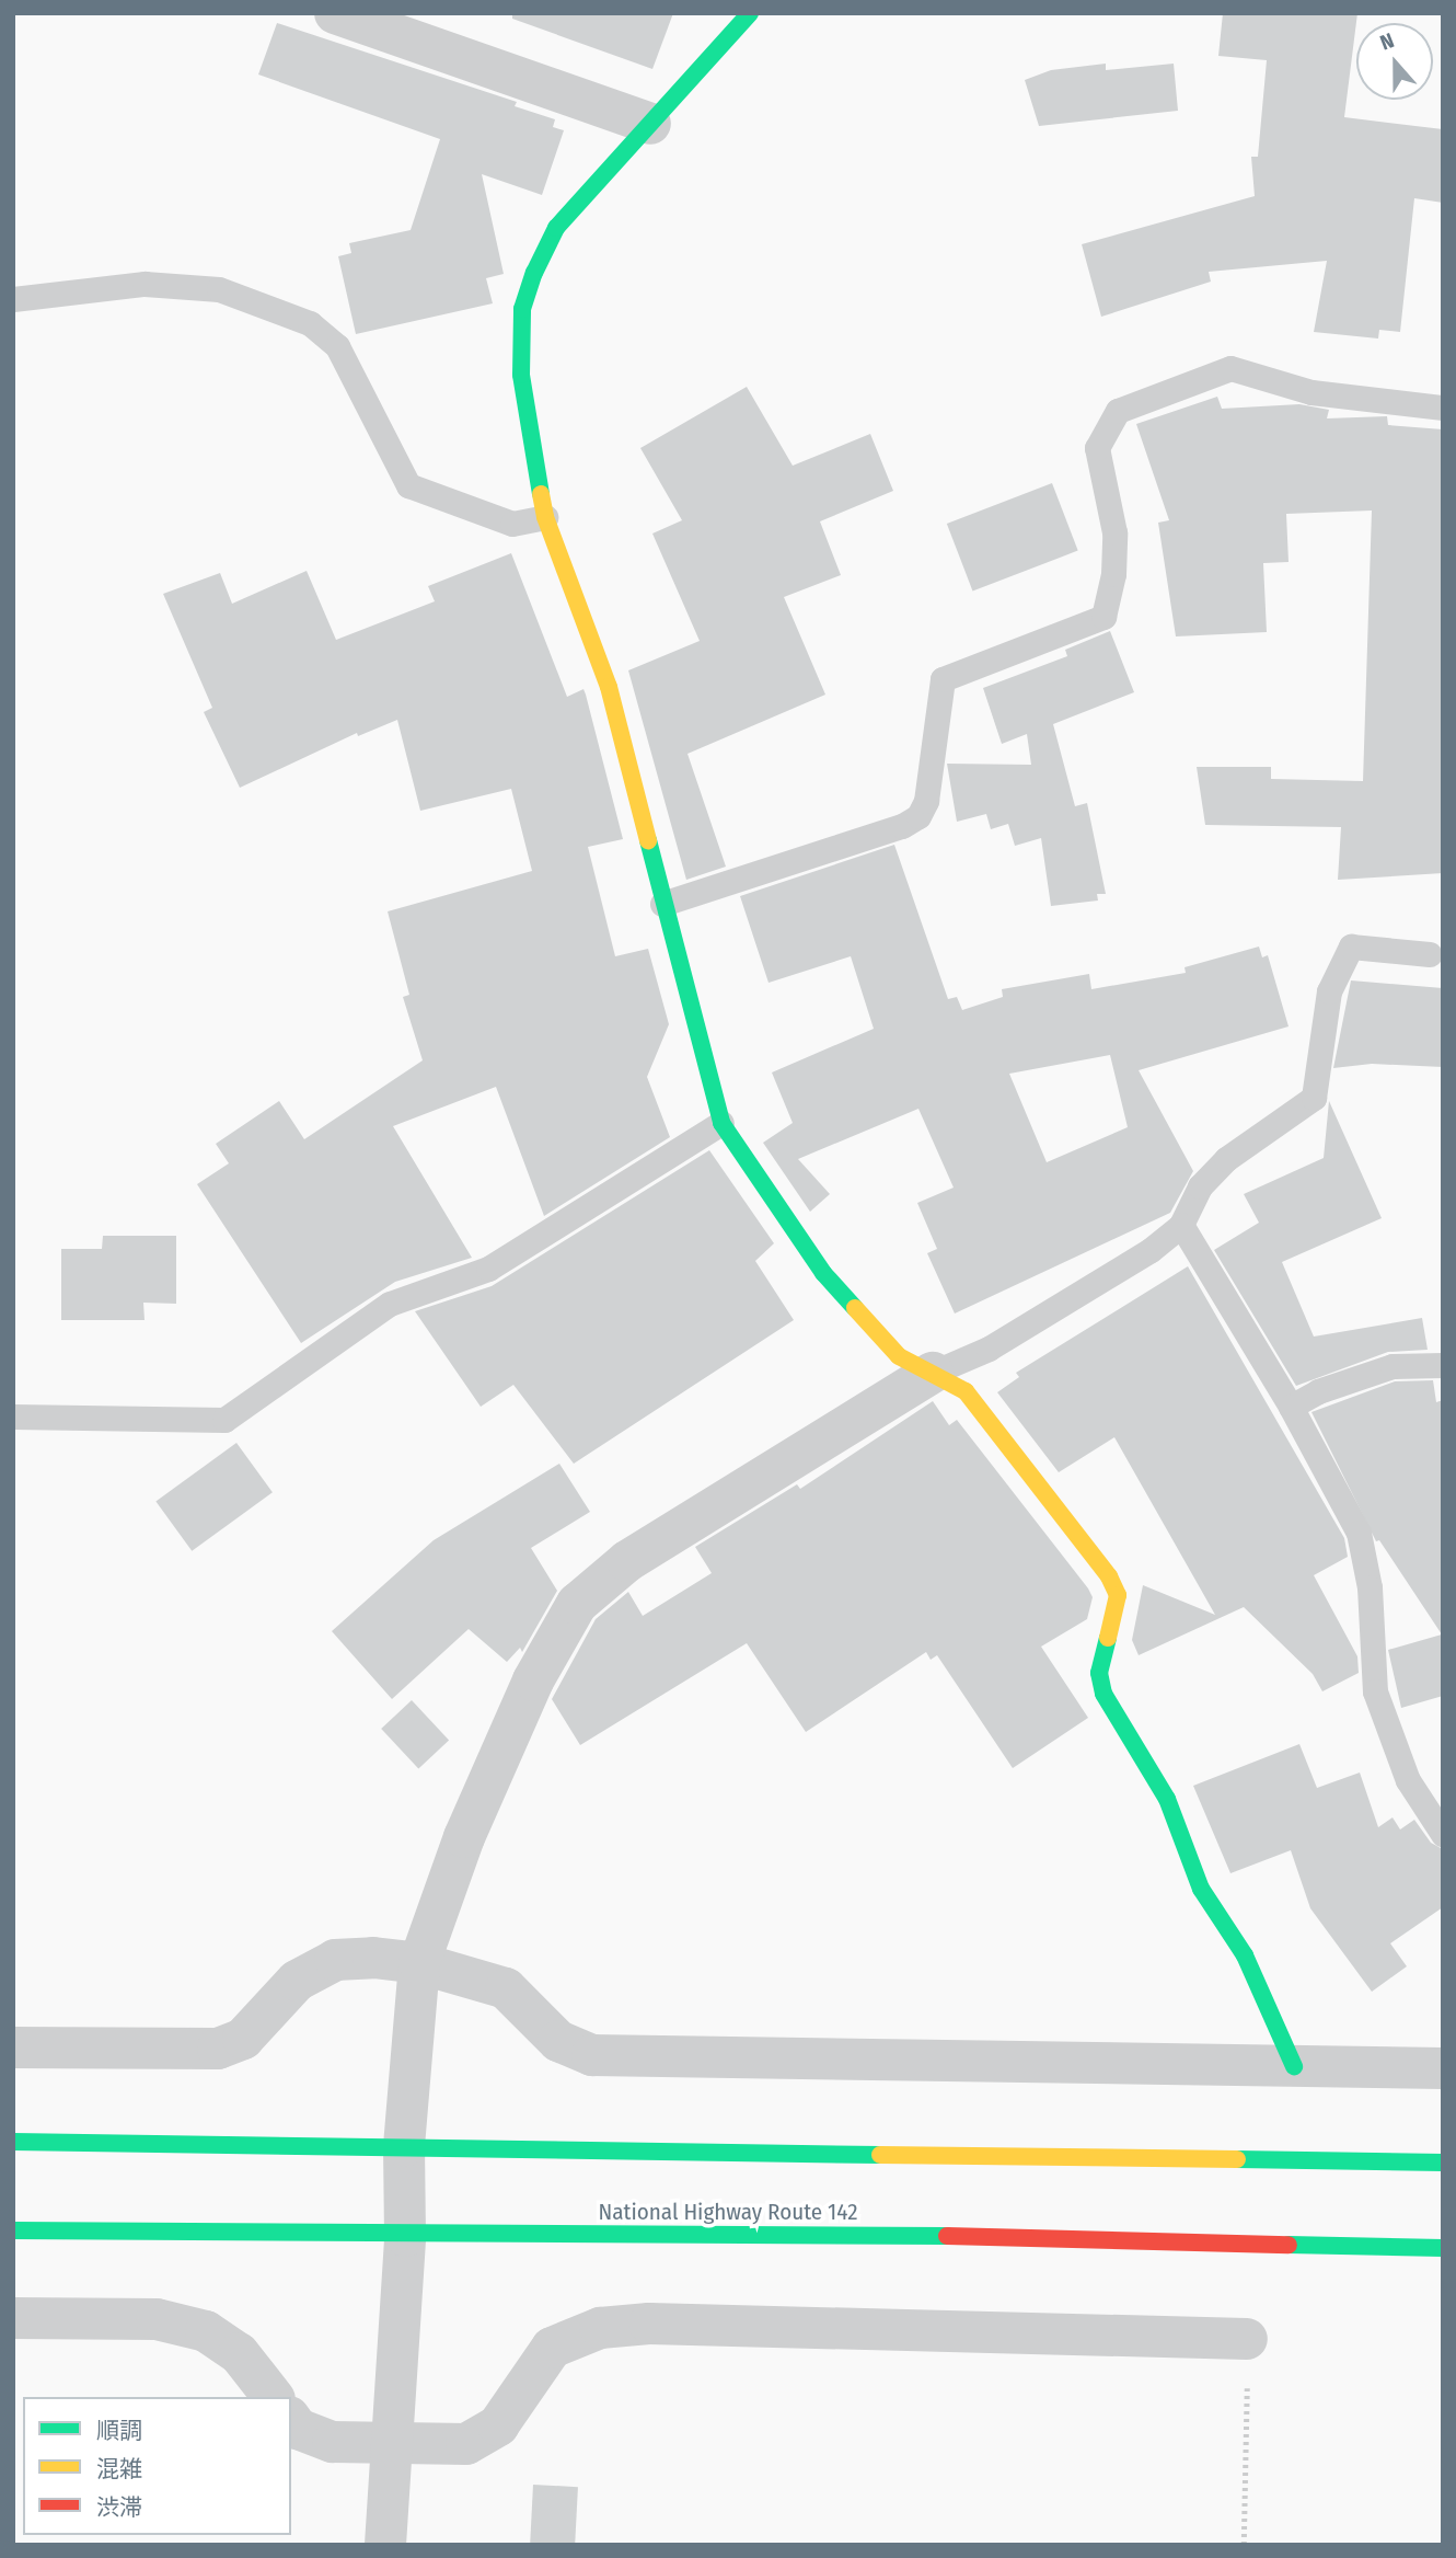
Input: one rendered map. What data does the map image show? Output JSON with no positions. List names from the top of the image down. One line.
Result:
{"streets":{"main road":["National Highway Route 142"]},"legend":["順調","混雑","渋滞"],"north":"top"}
